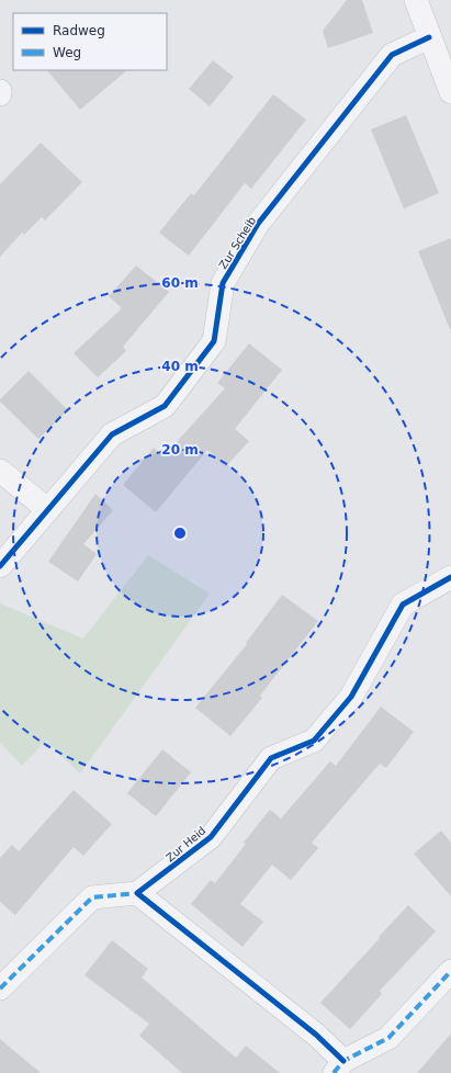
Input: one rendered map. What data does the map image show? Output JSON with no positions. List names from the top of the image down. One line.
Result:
{"streets":{"street":["Zur Scheib","Zur Heid"]},"legend":["Radweg","Weg"],"rings":["60 m","40 m","20 m"]}
